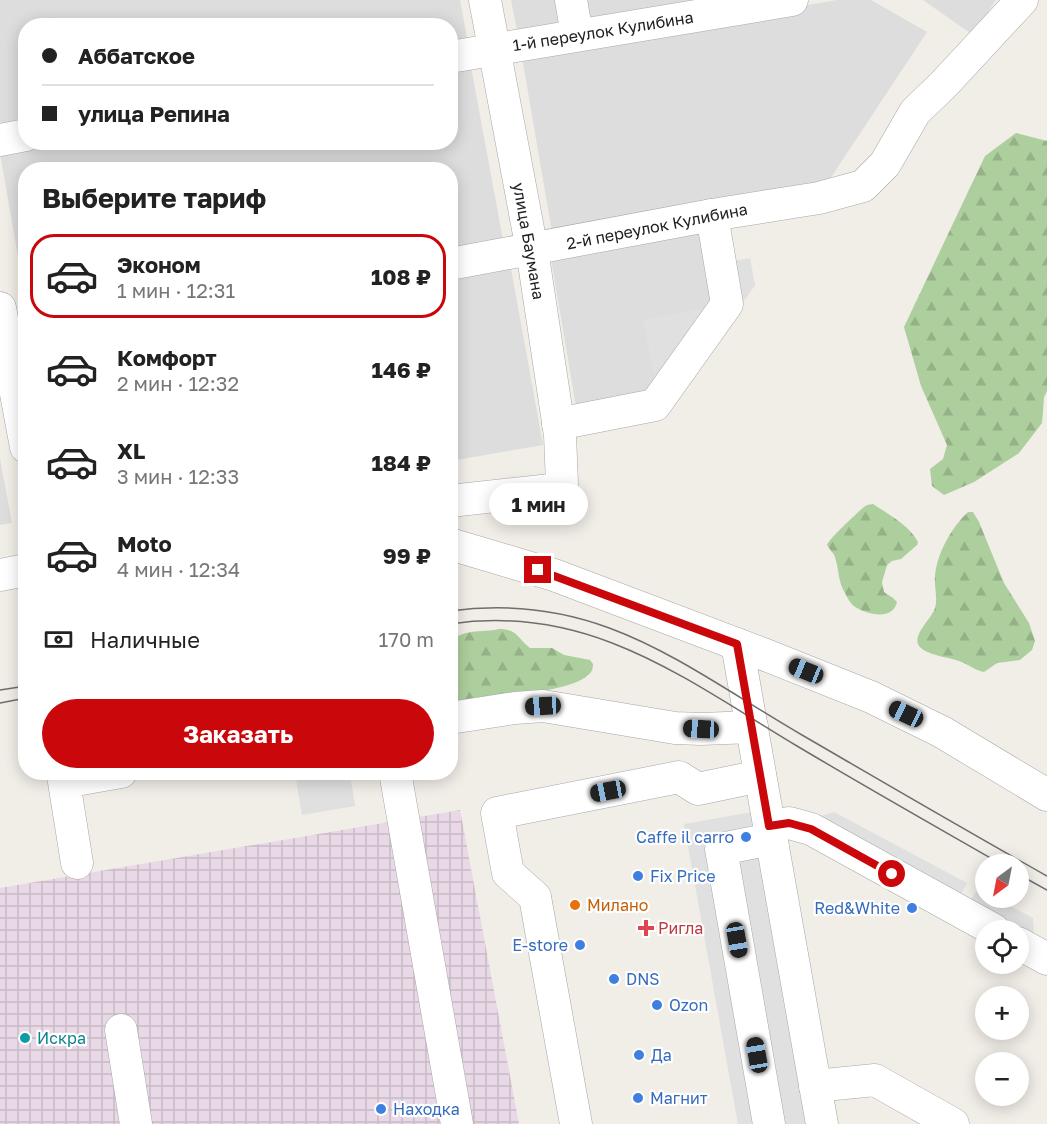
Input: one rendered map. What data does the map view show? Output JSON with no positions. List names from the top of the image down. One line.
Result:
{"streets":{"street":["1-й переулок Кулибина","2-й переулок Кулибина","улица Баумана"]},"crossings":[["1-й переулок Кулибина","улица Баумана"],["2-й переулок Кулибина","улица Баумана"]],"places":{"other":["Caffe il carro","Fix Price","Милано","Red&White","E-store","DNS","Ozon","Искра","Да","Магнит","Находка"],"health":["Ригла"]},"north":"bottom left","page":{"banner":["Аббатское","улица Репина"],"heading":"Выберите тариф","list":[{"name":"Эконом","note":"1 мин · 12:31","value":"108 ₽"},{"name":"Комфорт","note":"2 мин · 12:32","value":"146 ₽"},{"name":"XL","note":"3 мин · 12:33","value":"184 ₽"},{"name":"Moto","note":"4 мин · 12:34","value":"99 ₽"}],"bubble":"1 мин","pay":["Наличные","170 m"],"buttons":"Заказать","map_buttons":["+","−"]}}
